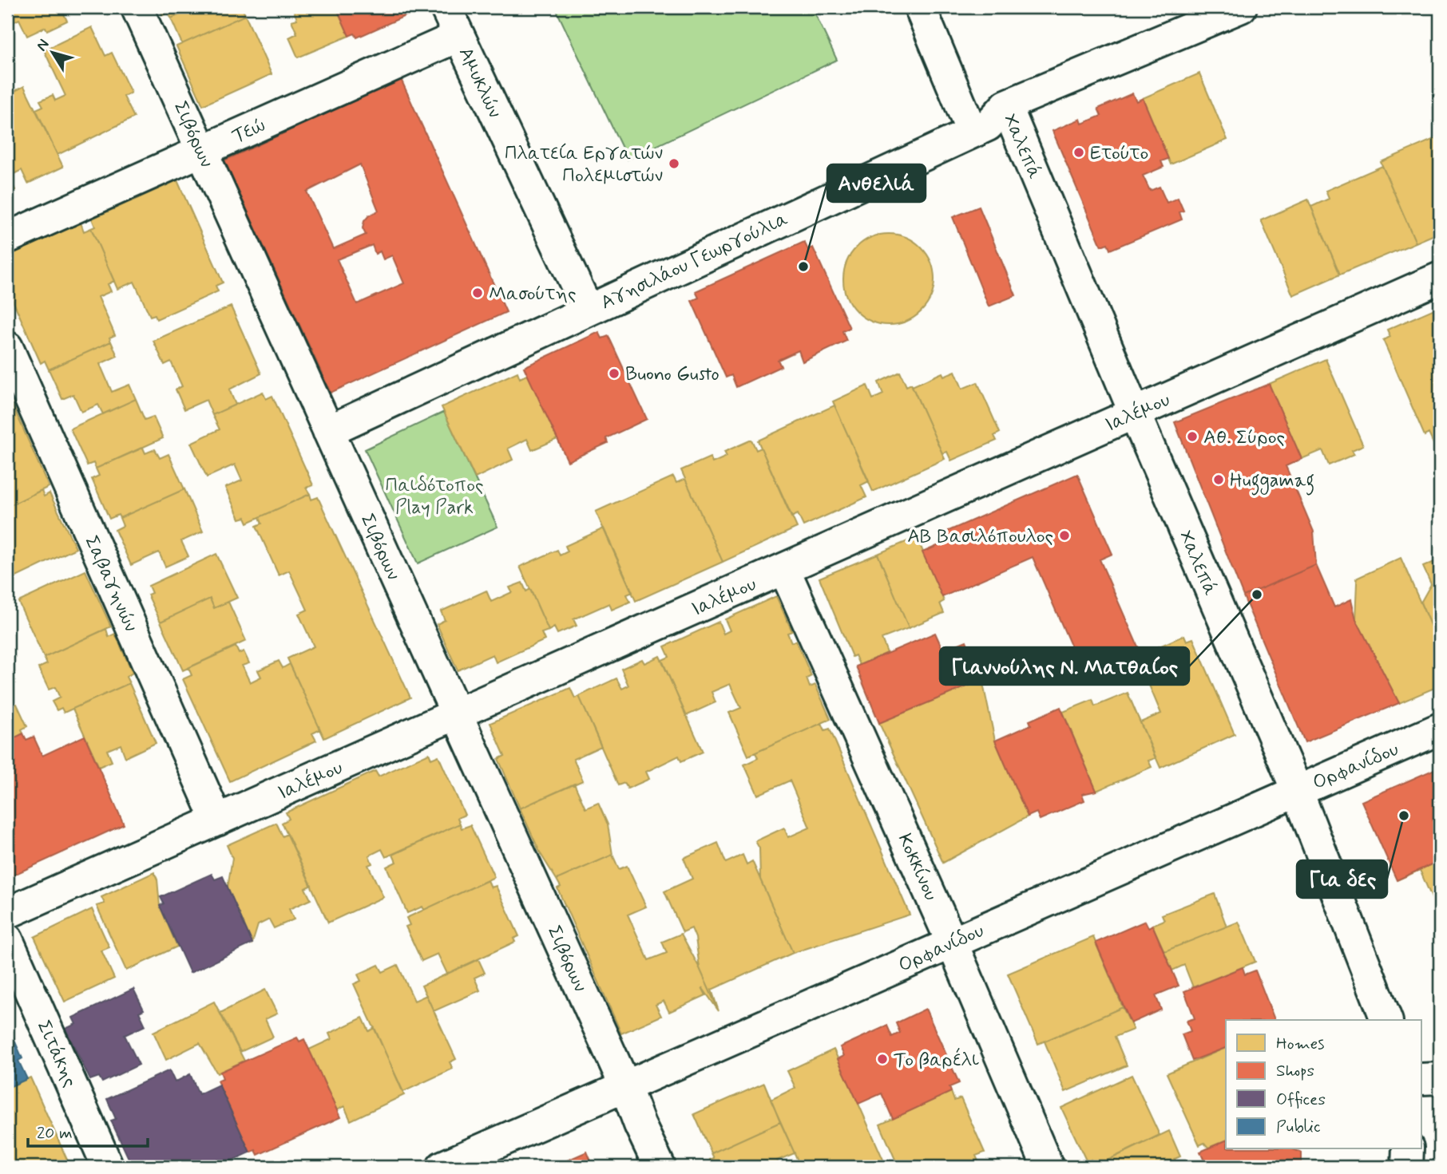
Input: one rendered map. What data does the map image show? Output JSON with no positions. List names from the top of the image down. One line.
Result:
{"streets":{"street":["Αμυκλών","Τεώ","Σιβόρων","Χαλεπά","Αγησιλάου Γεωργούλια","Ιαλέμου","Σαβαγηνών","Ορφανίδου","Κοκκίνου","Σιτάκης"]},"crossings":[["Αμυκλών","Τεώ"],["Αμυκλών","Αγησιλάου Γεωργούλια"],["Τεώ","Σιβόρων"],["Σιβόρων","Αγησιλάου Γεωργούλια"],["Σιβόρων","Ιαλέμου"],["Σιβόρων","Ορφανίδου"],["Χαλεπά","Αγησιλάου Γεωργούλια"],["Χαλεπά","Ιαλέμου"],["Χαλεπά","Ορφανίδου"],["Ιαλέμου","Σαβαγηνών"],["Ιαλέμου","Κοκκίνου"],["Ορφανίδου","Κοκκίνου"]],"parks":["Παιδότοπος Play Park"],"places":["Ετούτο","Πλατεία Εργατών Πολεμιστών","Ανθελιά","Μασούτης","Buono Gusto","Αθ. Σύρος","Huggamag","ΑΒ Βασιλόπουλος","Γιαννούλης Ν. Ματθαίος","Για δες","Το βαρέλι"],"legend":["Homes","Shops","Offices","Public"],"scale_bar":"20 m","north":"top left"}
